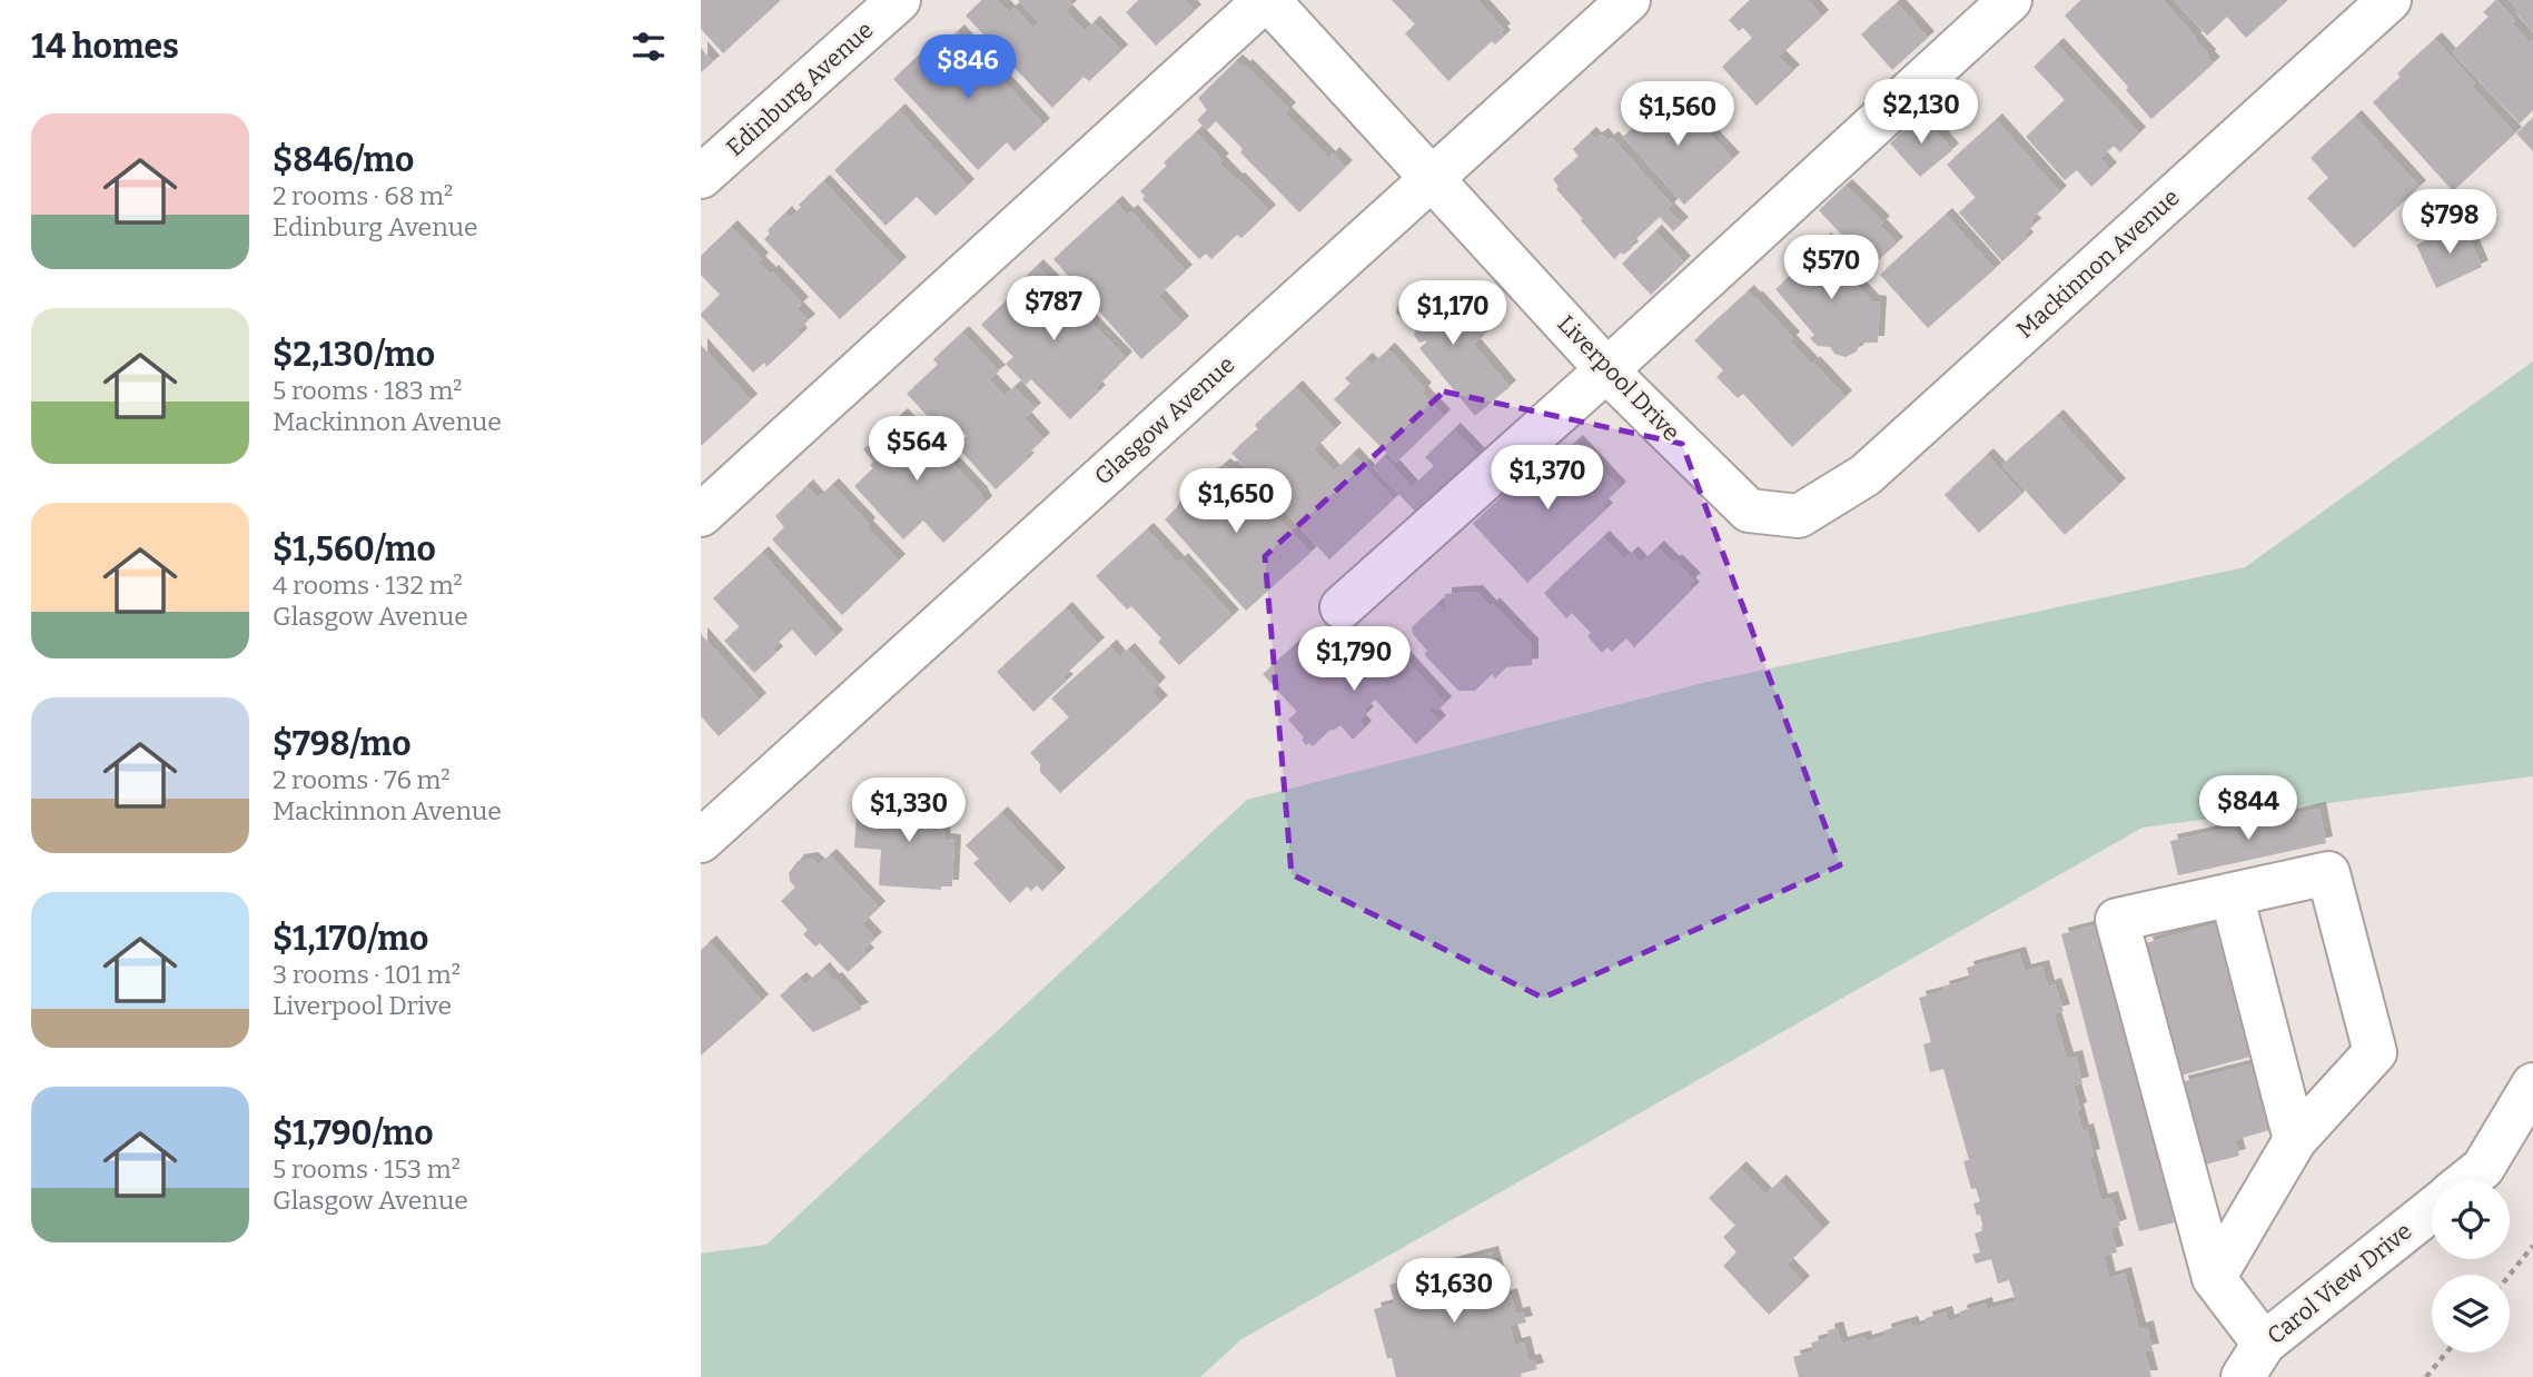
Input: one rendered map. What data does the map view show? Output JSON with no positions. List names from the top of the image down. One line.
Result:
{"streets":{"street":["Edinburg Avenue","Mackinnon Avenue","Liverpool Drive","Glasgow Avenue","Carol View Drive"]},"crossings":[["Mackinnon Avenue","Liverpool Drive"],["Liverpool Drive","Glasgow Avenue"]],"page":{"heading":"14 homes","price":["$846","$2,130","$1,560","$798","$570","$787","$1,170","$564","$1,370","$1,650","$1,790","$844","$1,330","$1,630"],"list":[{"name":"$846/mo","note":"2 rooms · 68 m² · Edinburg Avenue"},{"name":"$2,130/mo","note":"5 rooms · 183 m² · Mackinnon Avenue"},{"name":"$1,560/mo","note":"4 rooms · 132 m² · Glasgow Avenue"},{"name":"$798/mo","note":"2 rooms · 76 m² · Mackinnon Avenue"},{"name":"$1,170/mo","note":"3 rooms · 101 m² · Liverpool Drive"},{"name":"$1,790/mo","note":"5 rooms · 153 m² · Glasgow Avenue"}]}}
